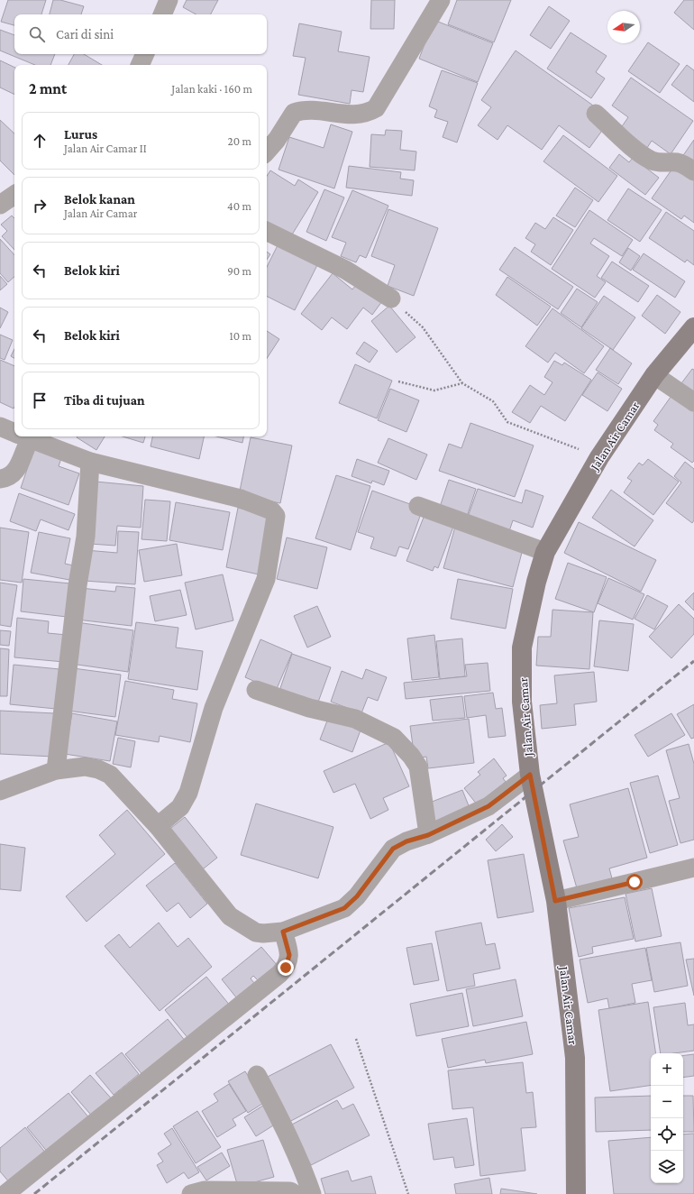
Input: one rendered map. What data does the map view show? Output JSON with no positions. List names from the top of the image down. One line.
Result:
{"streets":{"main road":["Jalan Air Camar"]},"north":"left","page":{"search":"Cari di sini","heading":["2 mnt","Jalan kaki · 160 m"],"list":[["Lurus","Jalan Air Camar II","20 m"],["Belok kanan","Jalan Air Camar","40 m"],["Belok kiri","90 m"],["Belok kiri","10 m"],"Tiba di tujuan"],"map_buttons":["+","−"]}}
